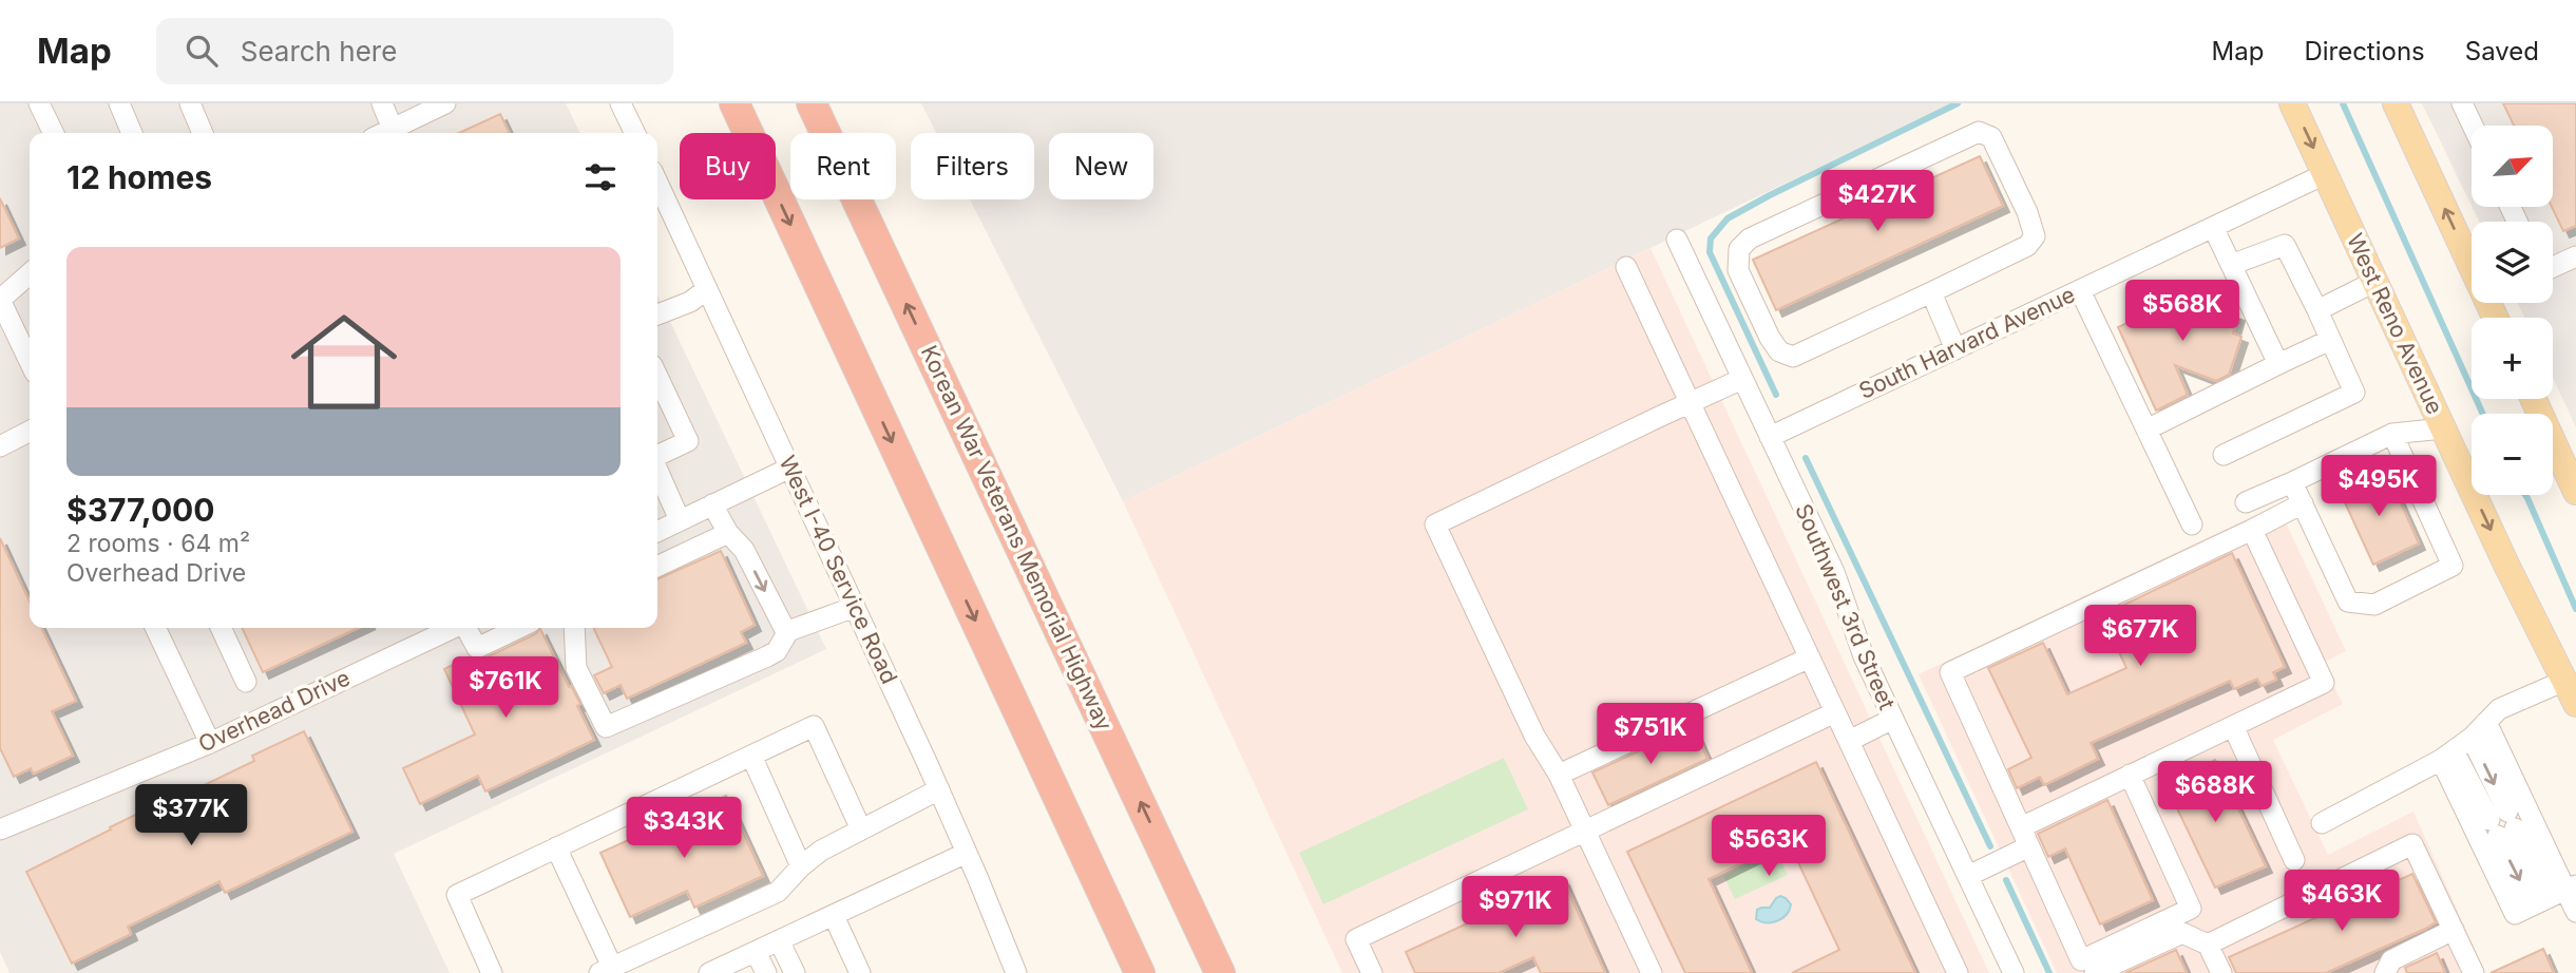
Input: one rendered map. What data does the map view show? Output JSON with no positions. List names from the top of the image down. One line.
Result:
{"streets":{"highway":["Korean War Veterans Memorial Highway"],"main road":["West Reno Avenue"],"street":["South Harvard Avenue","West I-40 Service Road","Southwest 3rd Street","Overhead Drive"]},"crossings":[["West Reno Avenue","South Harvard Avenue"],["South Harvard Avenue","Southwest 3rd Street"]],"north":"top right","page":{"header":"Map","search":"Search here","nav":["Map","Directions","Saved"],"map_buttons":["+","−"],"chip":["Buy","Rent","Filters","New"],"heading":"12 homes","price":["$427K","$568K","$495K","$677K","$761K","$751K","$688K","$377K","$343K","$563K","$463K","$971K"],"list":[{"name":"$377,000","note":"2 rooms · 64 m² · Overhead Drive"}]}}
